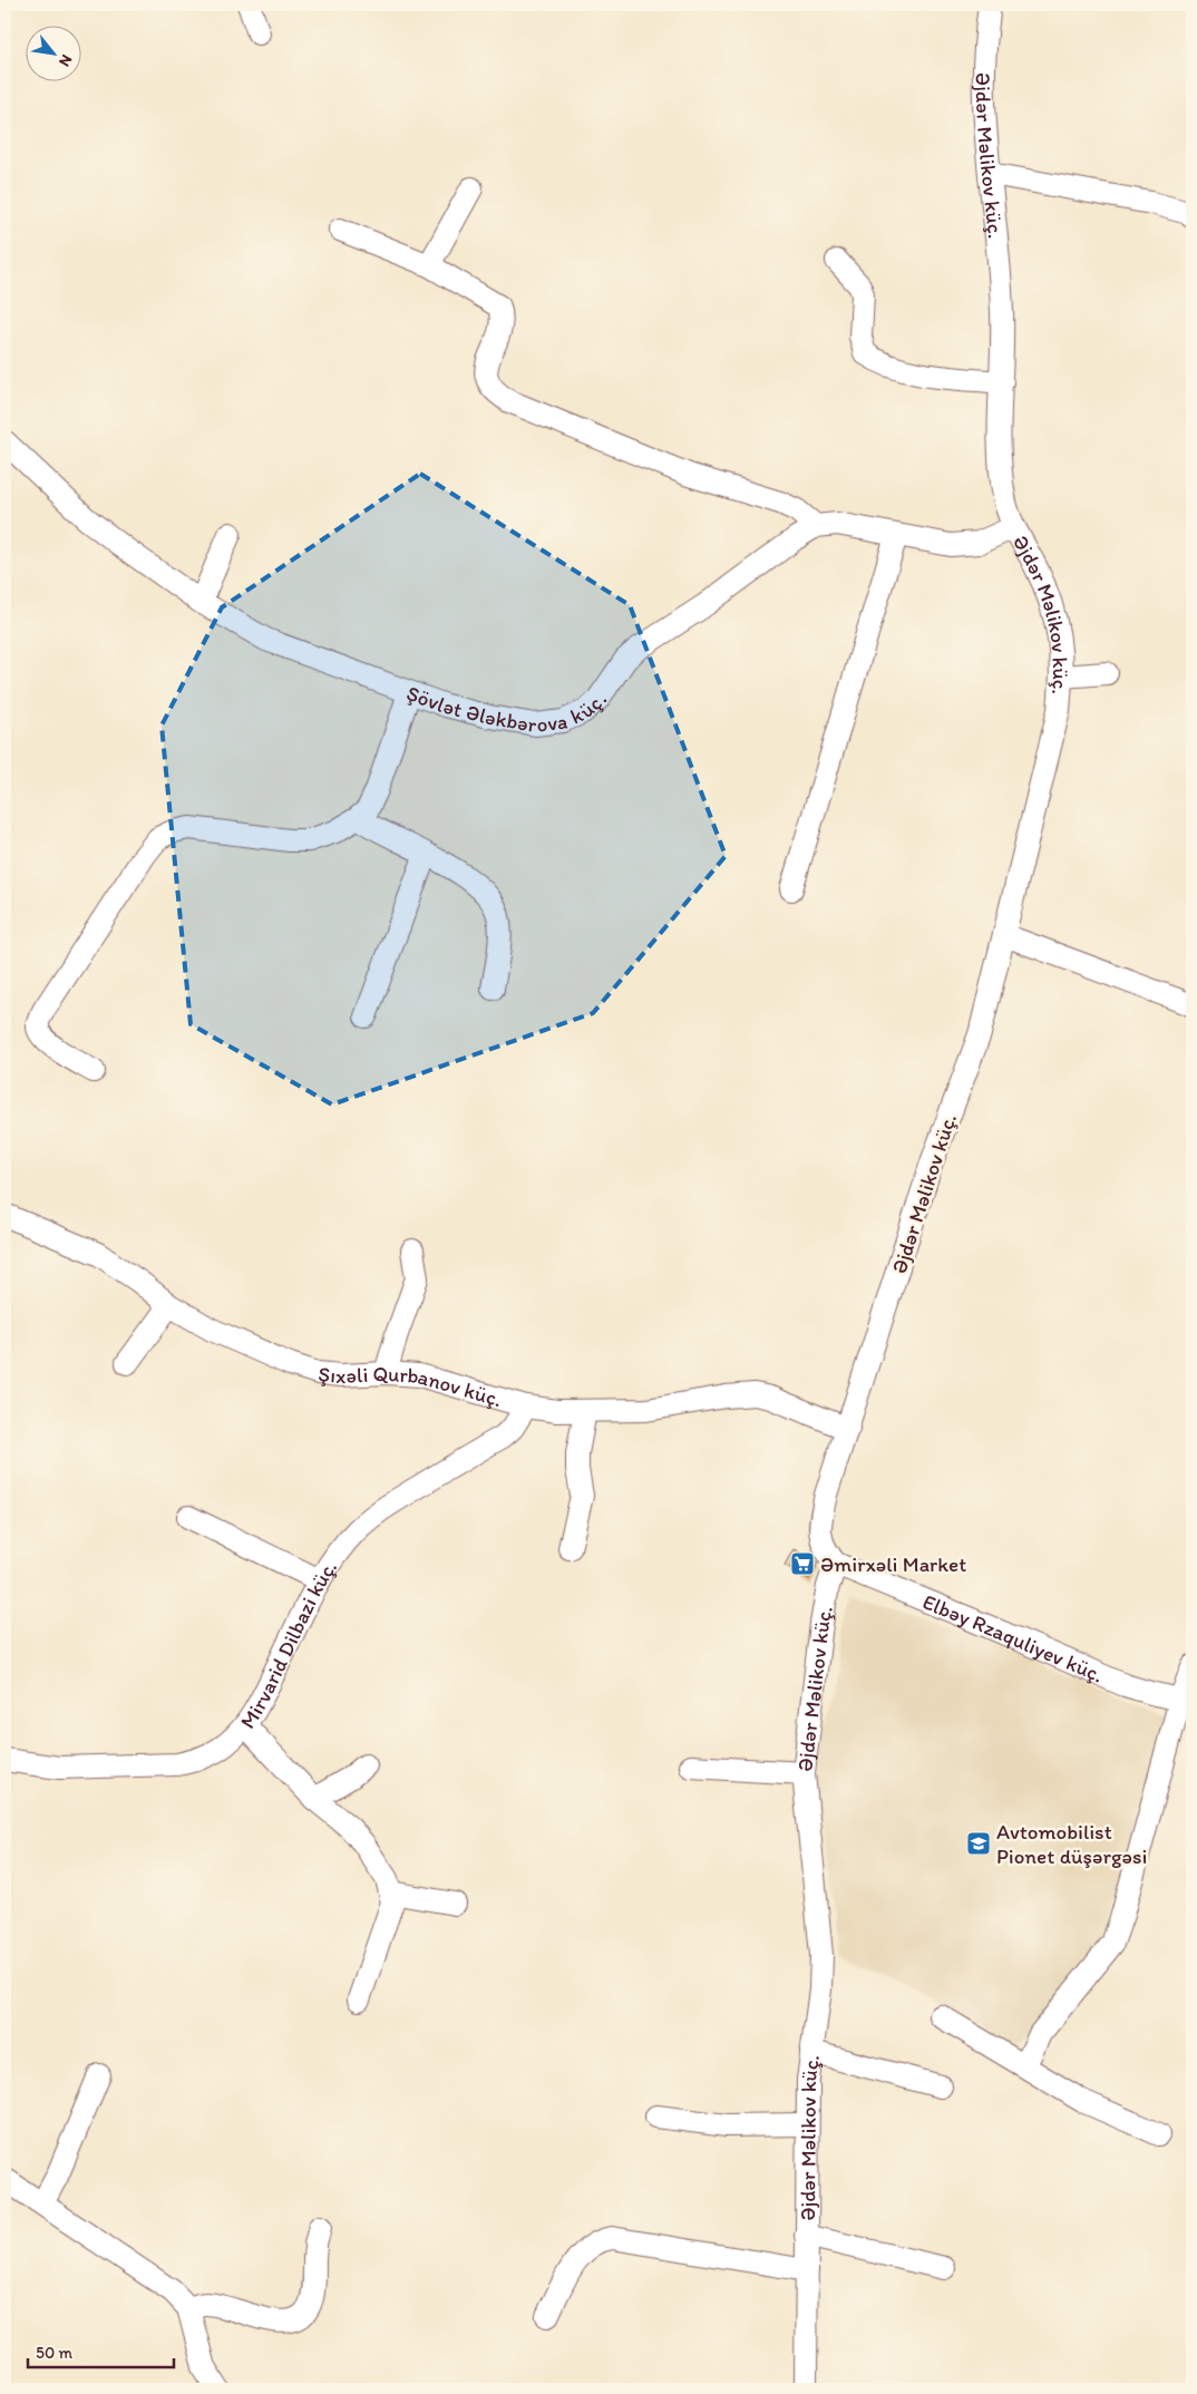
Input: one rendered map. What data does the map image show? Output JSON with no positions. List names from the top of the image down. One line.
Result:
{"streets":{"street":["Əjdər Məlikov küç.","Şövlət Ələkbərova küç.","Şıxəli Qurbanov küç.","Elbəy Rzaquliyev küç.","Mirvarid Dilbazi küç."]},"crossings":[["Əjdər Məlikov küç.","Şıxəli Qurbanov küç."],["Əjdər Məlikov küç.","Elbəy Rzaquliyev küç."],["Şıxəli Qurbanov küç.","Mirvarid Dilbazi küç."]],"places":{"supermarket":["Əmirxəli Market"],"school or university":["Avtomobilist Pionet düşərgəsi"]},"scale_bar":"50 m","north":"bottom right"}
